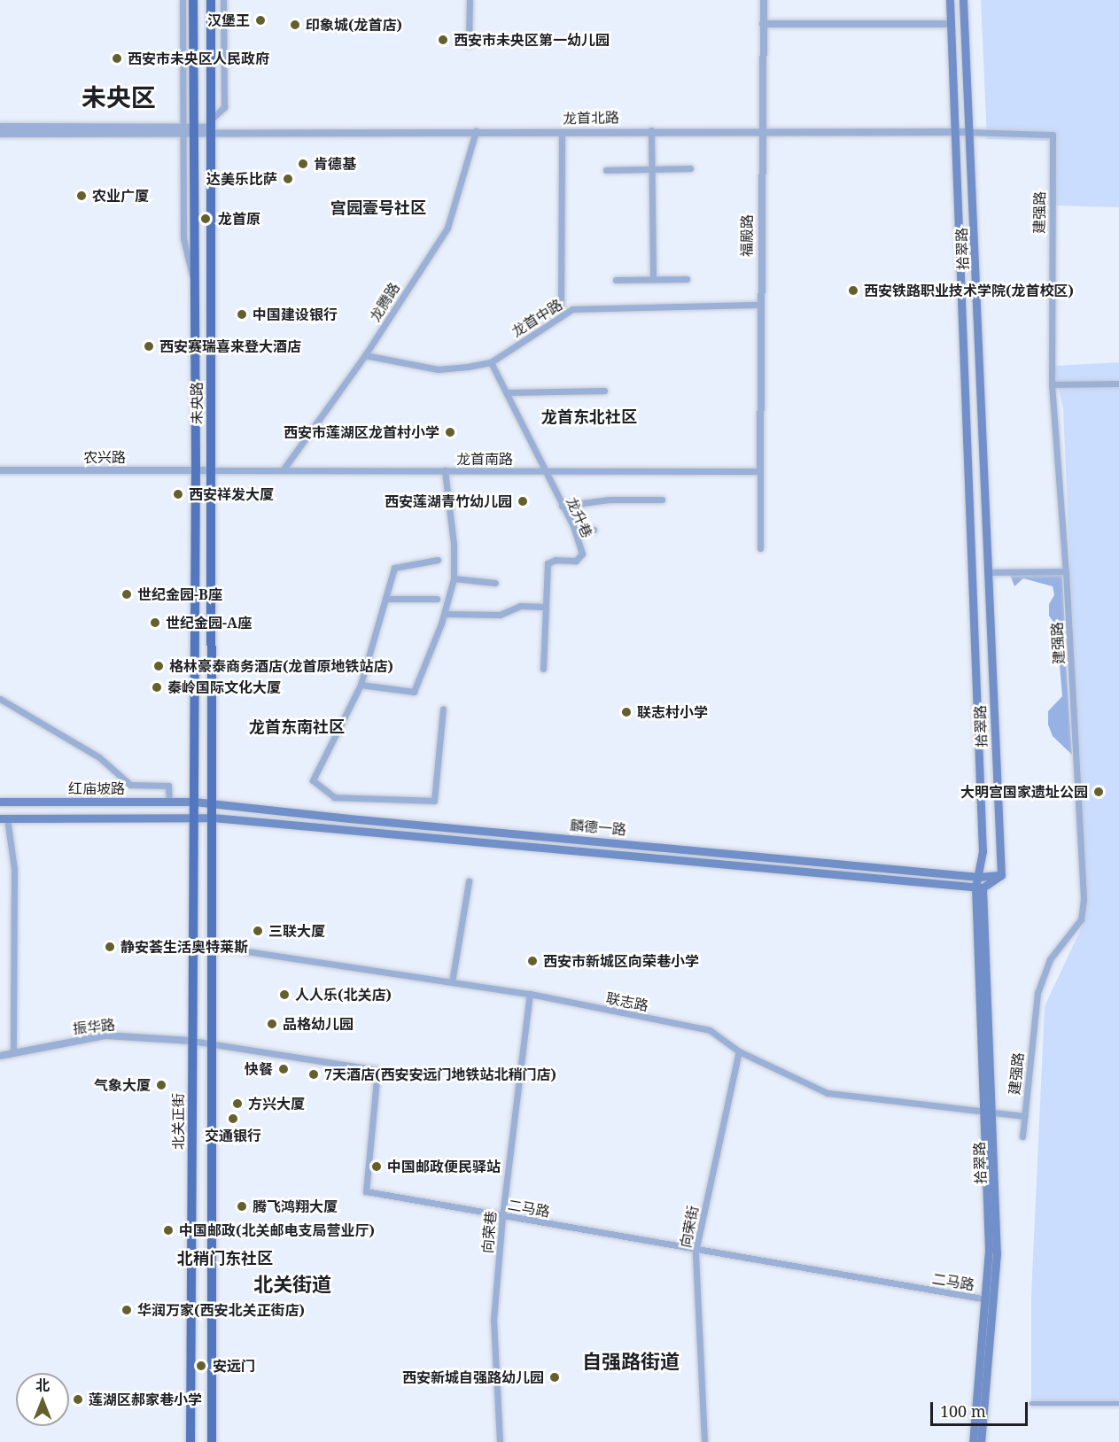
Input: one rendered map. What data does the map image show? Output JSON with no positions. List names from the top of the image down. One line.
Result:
{"streets":{"main road":["拾翠路","未央路","红庙坡路","麟德一路","北关正街"],"street":["龙首北路","建强路","福殿路","龙腾路","龙首中路","农兴路","龙首南路","龙升巷","联志路","振华路","二马路","向荣街","向荣巷"]},"crossings":[["龙首北路","建强路"],["龙首北路","福殿路"],["龙首北路","拾翠路"],["龙首北路","龙腾路"],["龙首北路","未央路"],["建强路","拾翠路"],["建强路","联志路"],["福殿路","龙首中路"],["福殿路","龙首南路"],["拾翠路","麟德一路"],["拾翠路","联志路"],["拾翠路","二马路"],["龙腾路","龙首中路"],["龙腾路","龙首南路"],["龙首中路","龙升巷"],["未央路","农兴路"],["未央路","龙首南路"],["未央路","红庙坡路"],["未央路","麟德一路"],["未央路","北关正街"],["农兴路","龙首南路"],["龙首南路","龙升巷"],["红庙坡路","麟德一路"],["红庙坡路","北关正街"],["麟德一路","北关正街"],["联志路","向荣街"],["联志路","向荣巷"],["振华路","北关正街"],["振华路","二马路"],["北关正街","二马路"],["二马路","向荣街"],["二马路","向荣巷"]],"districts":["未央区","宫园壹号社区","龙首东北社区","龙首东南社区","北稍门东社区","北关街道","自强路街道"],"places":["汉堡王","印象城(龙首店)","西安市未央区第一幼儿园","西安市未央区人民政府","肯德基","达美乐比萨","农业广厦","龙首原","西安铁路职业技术学院(龙首校区)","中国建设银行","西安赛瑞喜来登大酒店","西安市莲湖区龙首村小学","西安祥发大厦","西安莲湖青竹幼儿园","世纪金园-B座","世纪金园-A座","格林豪泰商务酒店(龙首原地铁站店)","秦岭国际文化大厦","联志村小学","大明宫国家遗址公园","三联大厦","静安荟生活奥特莱斯","西安市新城区向荣巷小学","人人乐(北关店)","品格幼儿园","快餐","7天酒店(西安安远门地铁站北稍门店)","气象大厦","方兴大厦","交通银行","中国邮政便民驿站","腾飞鸿翔大厦","中国邮政(北关邮电支局营业厅)","华润万家(西安北关正街店)","安远门","西安新城自强路幼儿园","莲湖区郝家巷小学"],"scale_bar":"100 m","north":"top"}
